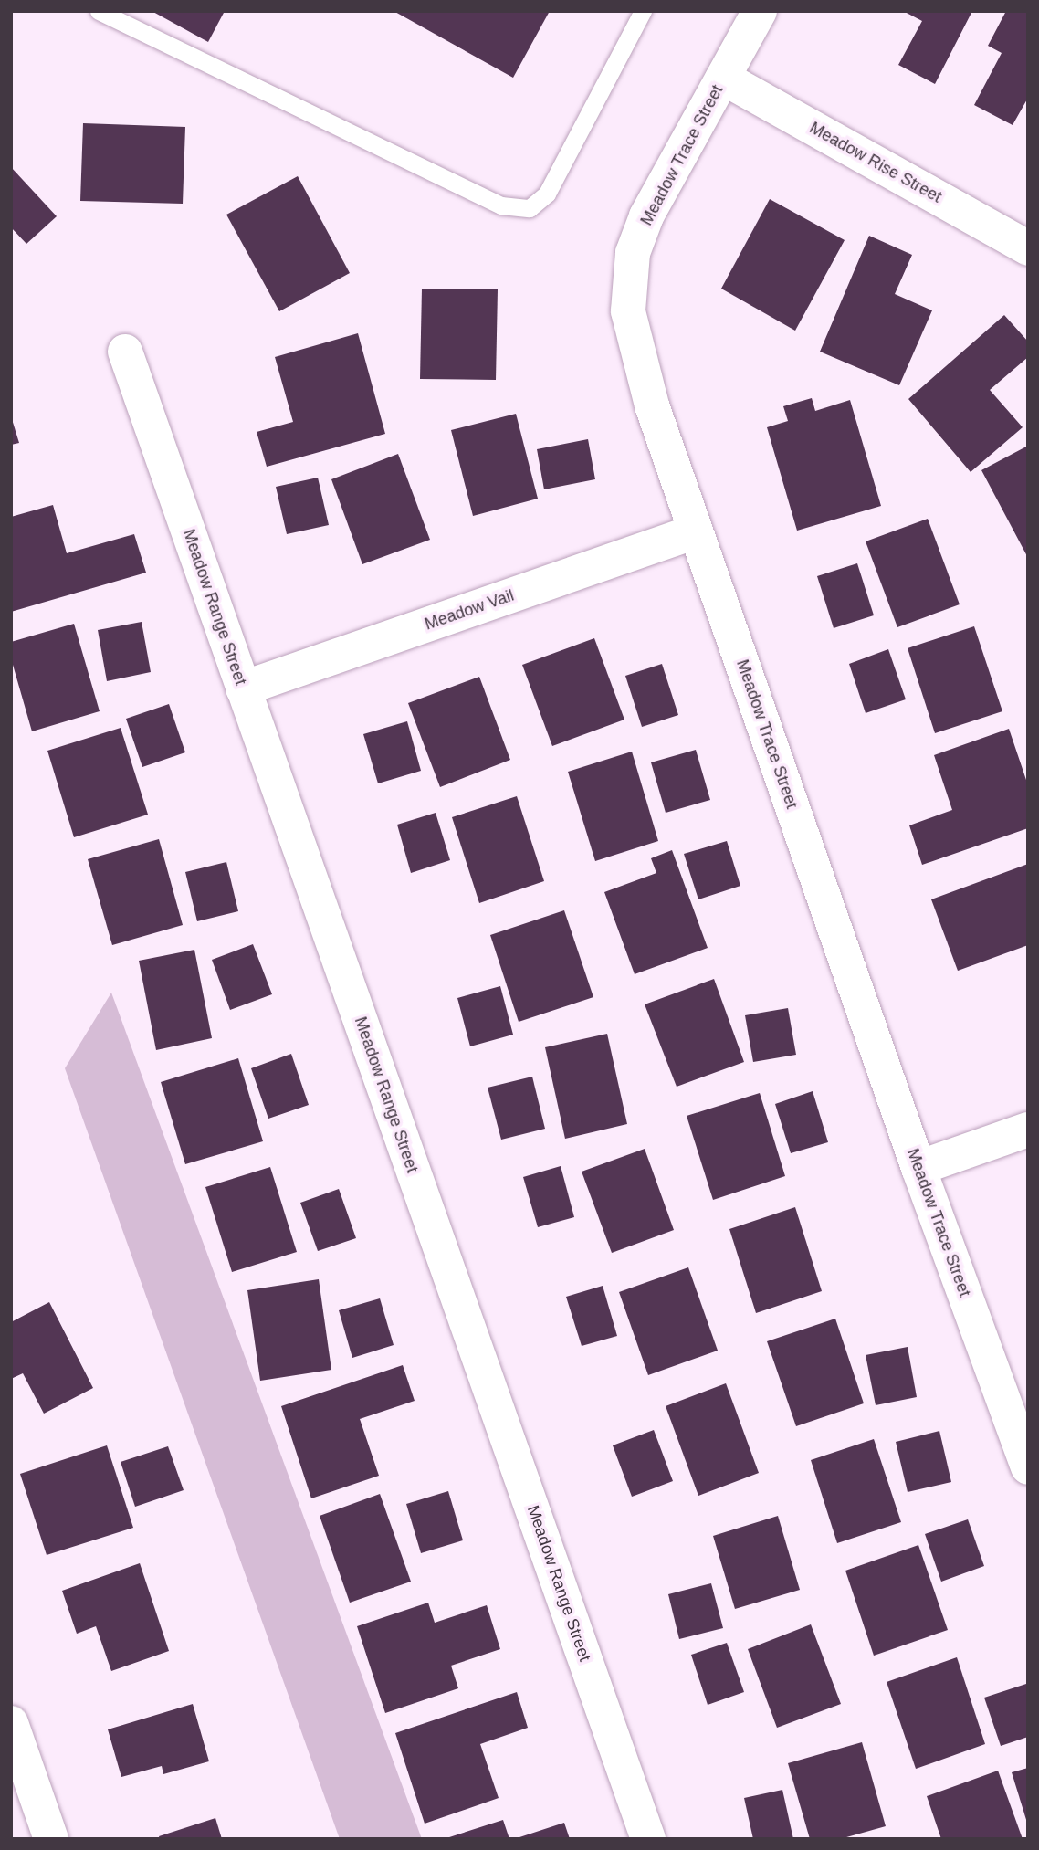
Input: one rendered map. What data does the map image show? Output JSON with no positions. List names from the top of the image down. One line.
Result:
{"streets":{"street":["Meadow Trace Street","Meadow Rise Street","Meadow Range Street","Meadow Vail"]},"crossings":[["Meadow Trace Street","Meadow Rise Street"],["Meadow Trace Street","Meadow Vail"],["Meadow Range Street","Meadow Vail"]]}
